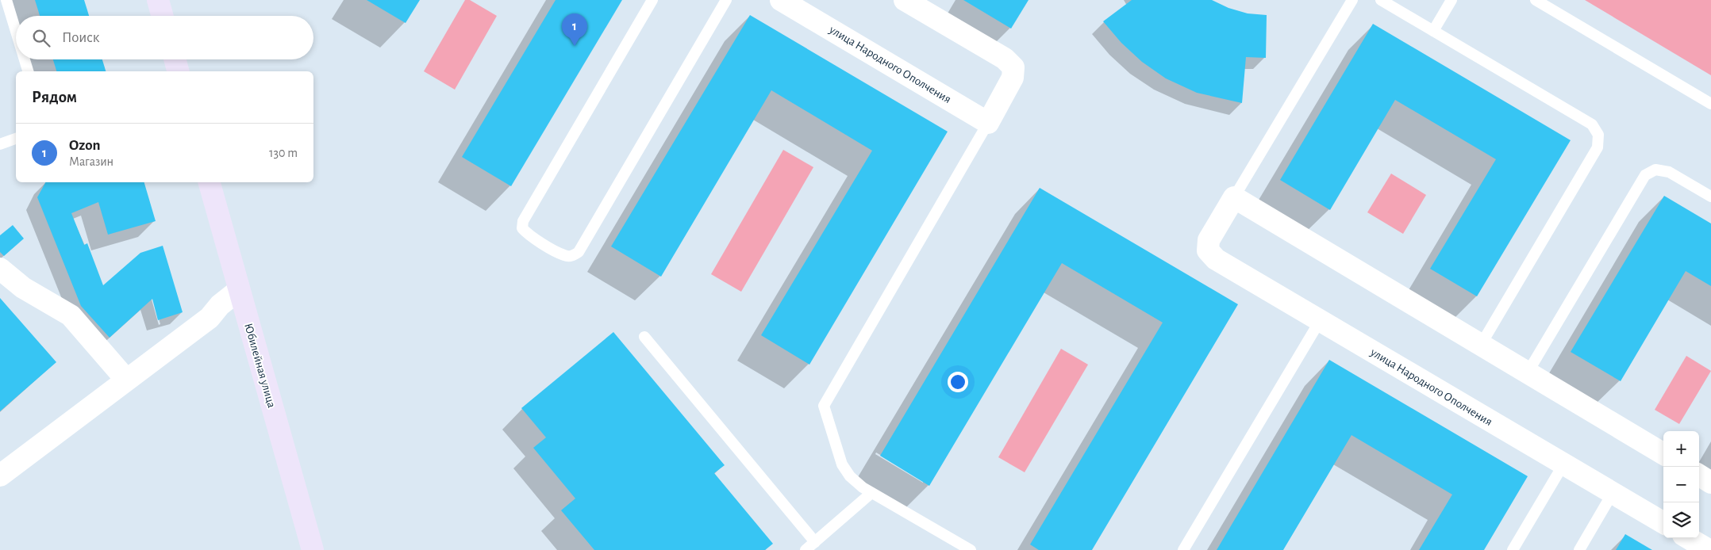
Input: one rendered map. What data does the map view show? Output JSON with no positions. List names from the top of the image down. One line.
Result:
{"streets":{"main road":["Юбилейная улица"],"street":["улица Народного Ополчения"]},"page":{"pins":"1","search":"Поиск","heading":"Рядом","list":[{"mark":"1","name":"Ozon","note":"Магазин","value":"130 m"}],"map_buttons":["+","−"]}}
